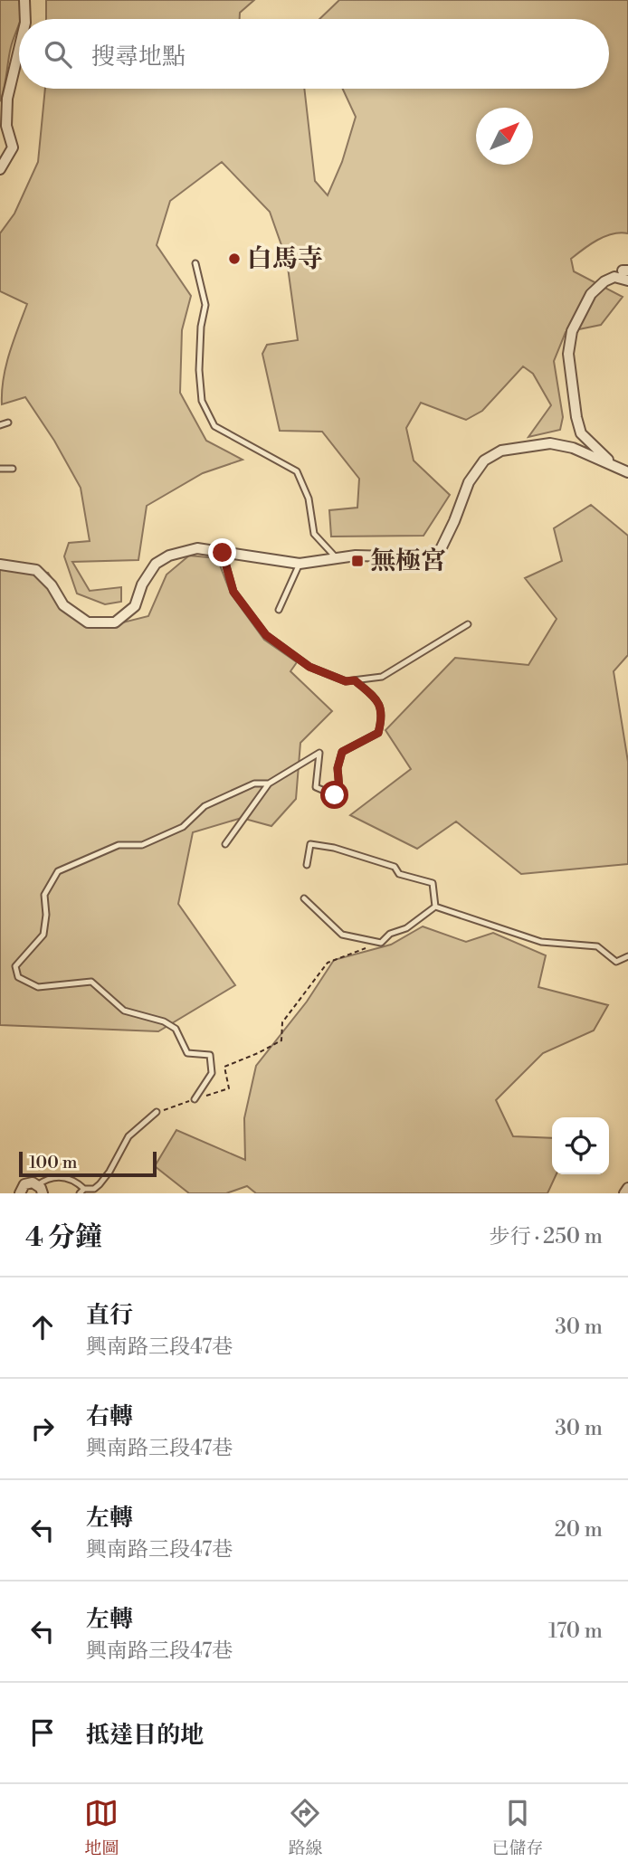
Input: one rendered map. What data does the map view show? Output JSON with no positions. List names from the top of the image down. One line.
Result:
{"places":{"other":["白馬寺"],"transit":["無極宮"]},"scale_bar":"100 m","north":"top right","page":{"search":"搜尋地點","scale":"100 m","heading":["4 分鐘","步行 · 250 m"],"list":[["直行","興南路三段47巷","30 m"],["右轉","興南路三段47巷","30 m"],["左轉","興南路三段47巷","20 m"],["左轉","興南路三段47巷","170 m"],"抵達目的地"],"nav":["地圖","路線","已儲存"]}}
